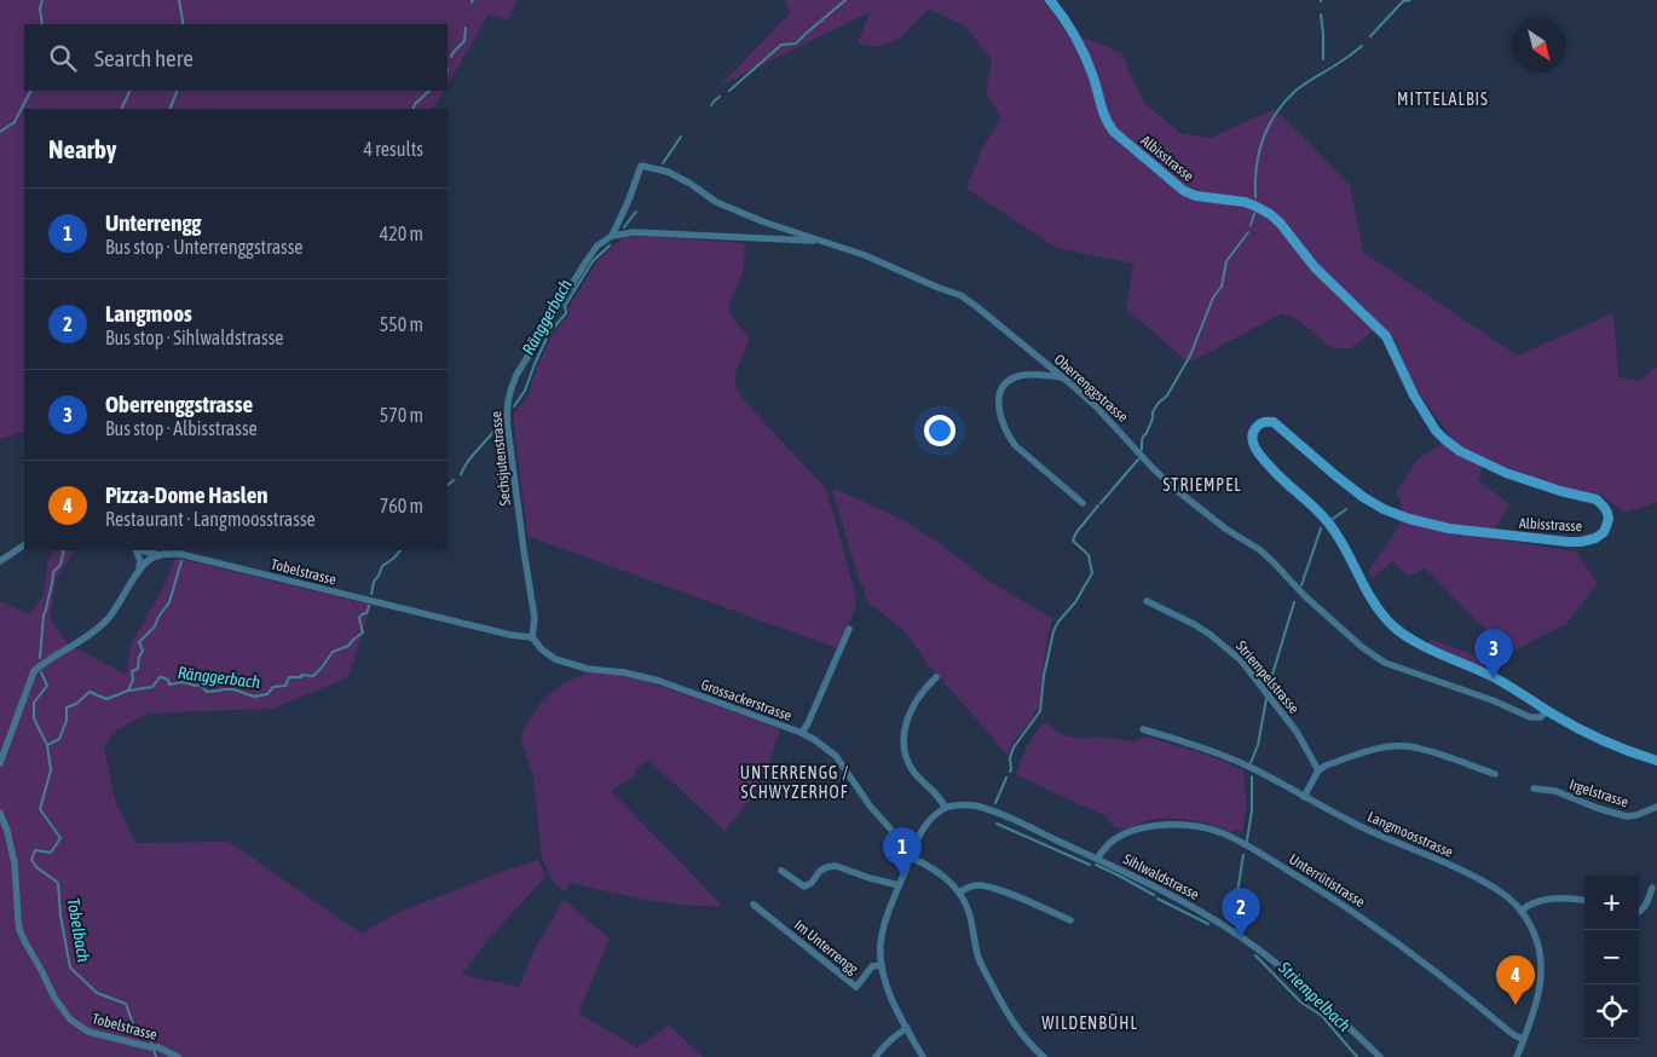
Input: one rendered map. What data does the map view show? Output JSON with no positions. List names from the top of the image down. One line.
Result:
{"streets":{"main road":["Albisstrasse"],"street":["Oberrenggstrasse","Sechsjutenstrasse","Tobelstrasse","Striempelstrasse","Grossackerstrasse","Irgelstrasse","Langmoosstrasse","Sihlwaldstrasse","Unterrütistrasse","Im Unterrengg"]},"crossings":[["Albisstrasse","Oberrenggstrasse"],["Oberrenggstrasse","Sechsjutenstrasse"],["Sechsjutenstrasse","Tobelstrasse"],["Sechsjutenstrasse","Grossackerstrasse"],["Tobelstrasse","Grossackerstrasse"],["Langmoosstrasse","Unterrütistrasse"],["Sihlwaldstrasse","Unterrütistrasse"]],"districts":["MITTELALBIS","STRIEMPEL","UNTERRENGG / SCHWYZERHOF","WILDENBÜHL"],"water":["Ränggerbach","Tobelbach","Striempelbach"],"north":"bottom right","page":{"search":"Search here","heading":["Nearby","4 results"],"list":[{"mark":"1","name":"Unterrengg","note":"Bus stop · Unterrenggstrasse","value":"420 m"},{"mark":"2","name":"Langmoos","note":"Bus stop · Sihlwaldstrasse","value":"550 m"},{"mark":"3","name":"Oberrenggstrasse","note":"Bus stop · Albisstrasse","value":"570 m"},{"mark":"4","name":"Pizza-Dome Haslen","note":"Restaurant · Langmoosstrasse","value":"760 m"}],"pins":["3","1","2","4"],"map_buttons":["+","−"]}}
